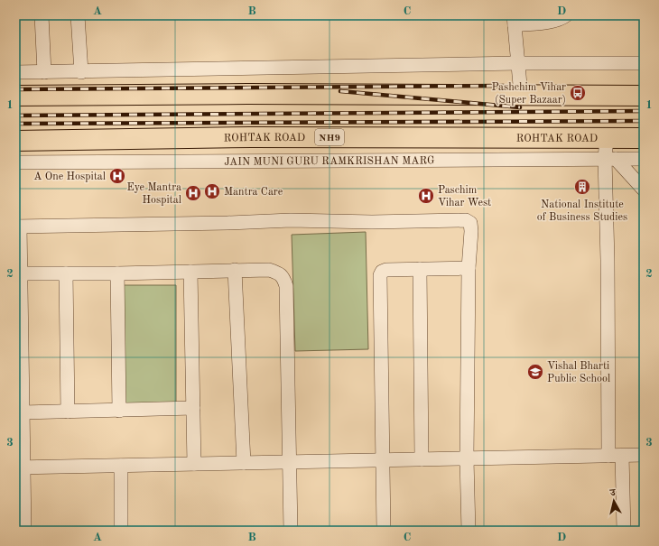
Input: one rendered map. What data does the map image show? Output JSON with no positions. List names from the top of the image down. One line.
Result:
{"streets":{"main road":["ROHTAK ROAD","NH9"],"street":["JAIN MUNI GURU RAMKRISHAN MARG"]},"places":{"bus stop":["Pashchim Vihar (Super Bazaar)"],"hospital":["A One Hospital","Mantra Care","Eye Mantra Hospital","Paschim Vihar West"],"building":["National Institute of Business Studies"],"school or university":["Vishal Bharti Public School"]},"north":"top","grid":{"columns":["A","B","C","D"],"rows":["1","2","3"]}}
